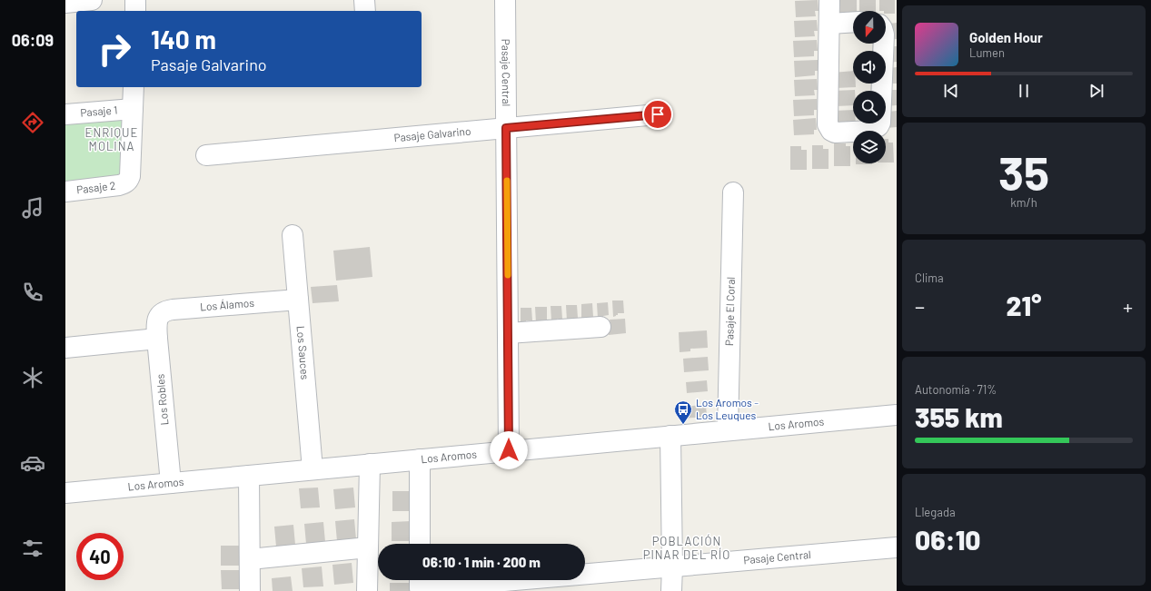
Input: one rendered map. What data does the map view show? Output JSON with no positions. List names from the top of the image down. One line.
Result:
{"streets":{"street":["Pasaje Central","Pasaje 1","Pasaje Galvarino","Pasaje 2","Los Álamos","Pasaje El Coral","Los Sauces","Los Robles","Los Aromos"]},"crossings":[["Pasaje Central","Pasaje Galvarino"],["Pasaje Central","Los Aromos"],["Pasaje 1","Pasaje 2"],["Los Álamos","Los Sauces"],["Los Álamos","Los Robles"],["Pasaje El Coral","Los Aromos"],["Los Sauces","Los Aromos"],["Los Robles","Los Aromos"]],"districts":["ENRIQUE MOLINA","POBLACIÓN PINAR DEL RÍO"],"places":{"bus stop":["Los Aromos - Los Leuques"]},"north":"bottom","page":{"tabs":"06:09","turn":["140 m","Pasaje Galvarino"],"song":["Golden Hour","Lumen"],"tile":[["35","km/h"],"Clima",["Autonomía · 71%","355 km"],["Llegada","06:10"]],"heat":["−","21°","+"],"limit":"40","trip":"06:10 · 1 min · 200 m"}}
